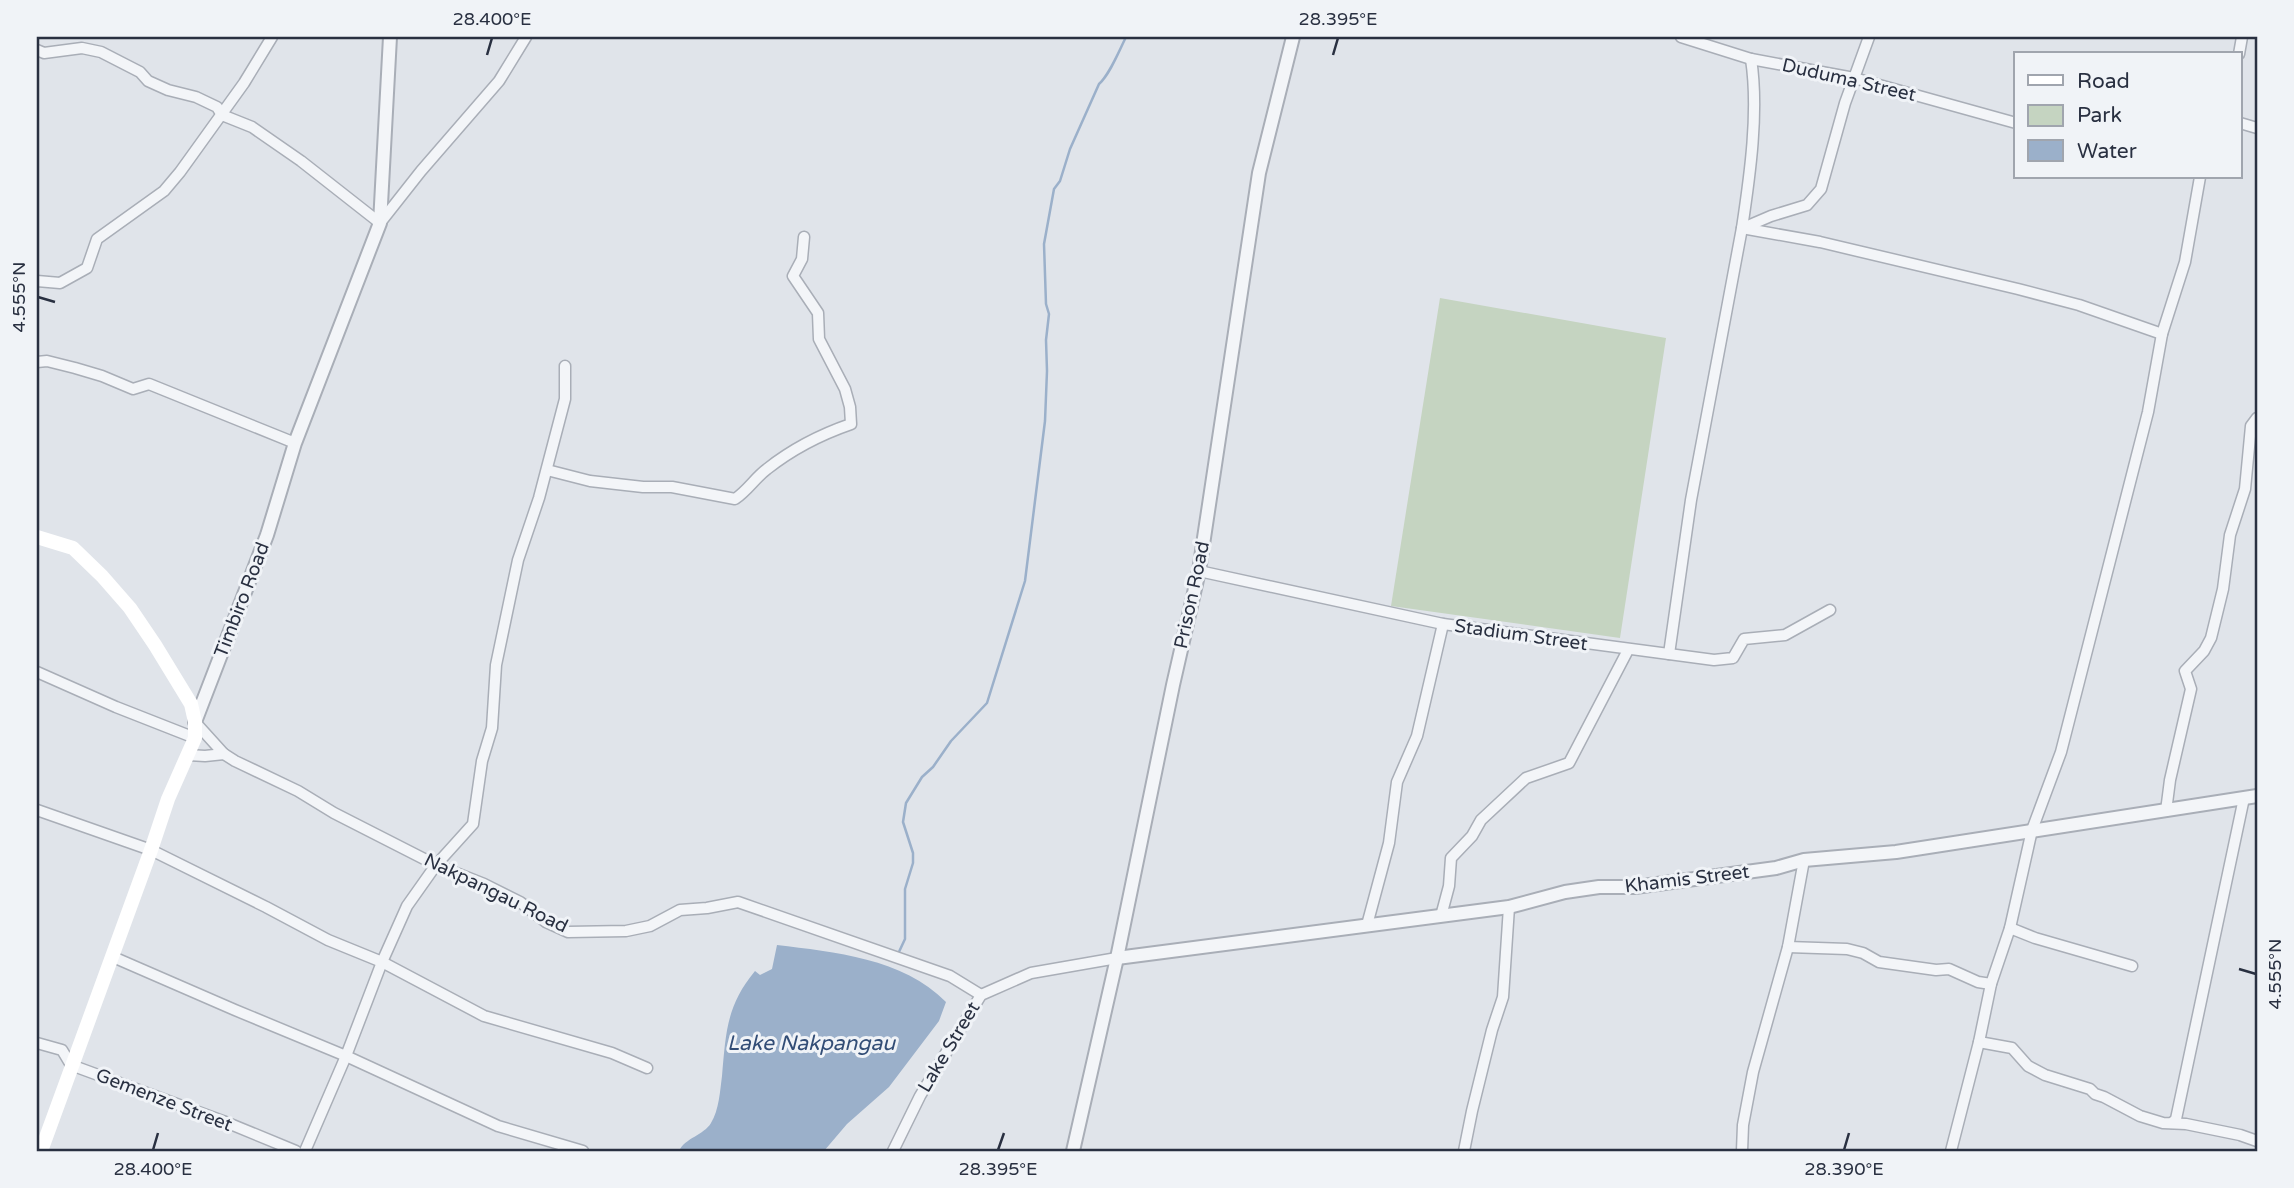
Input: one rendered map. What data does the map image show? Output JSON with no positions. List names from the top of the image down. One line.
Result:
{"streets":{"main road":["Timbiro Road"],"street":["Duduma Street","Prison Road","Stadium Street","Khamis Street","Nakpangau Road","Lake Street","Gemenze Street"]},"crossings":[["Prison Road","Stadium Street"],["Prison Road","Khamis Street"],["Prison Road","Lake Street"],["Timbiro Road","Nakpangau Road"],["Timbiro Road","Gemenze Street"],["Khamis Street","Lake Street"],["Nakpangau Road","Lake Street"]],"water":["Lake Nakpangau"],"legend":["Road","Park","Water"],"coordinates":["28.400°E","28.395°E","4.555°N","28.390°E"]}
